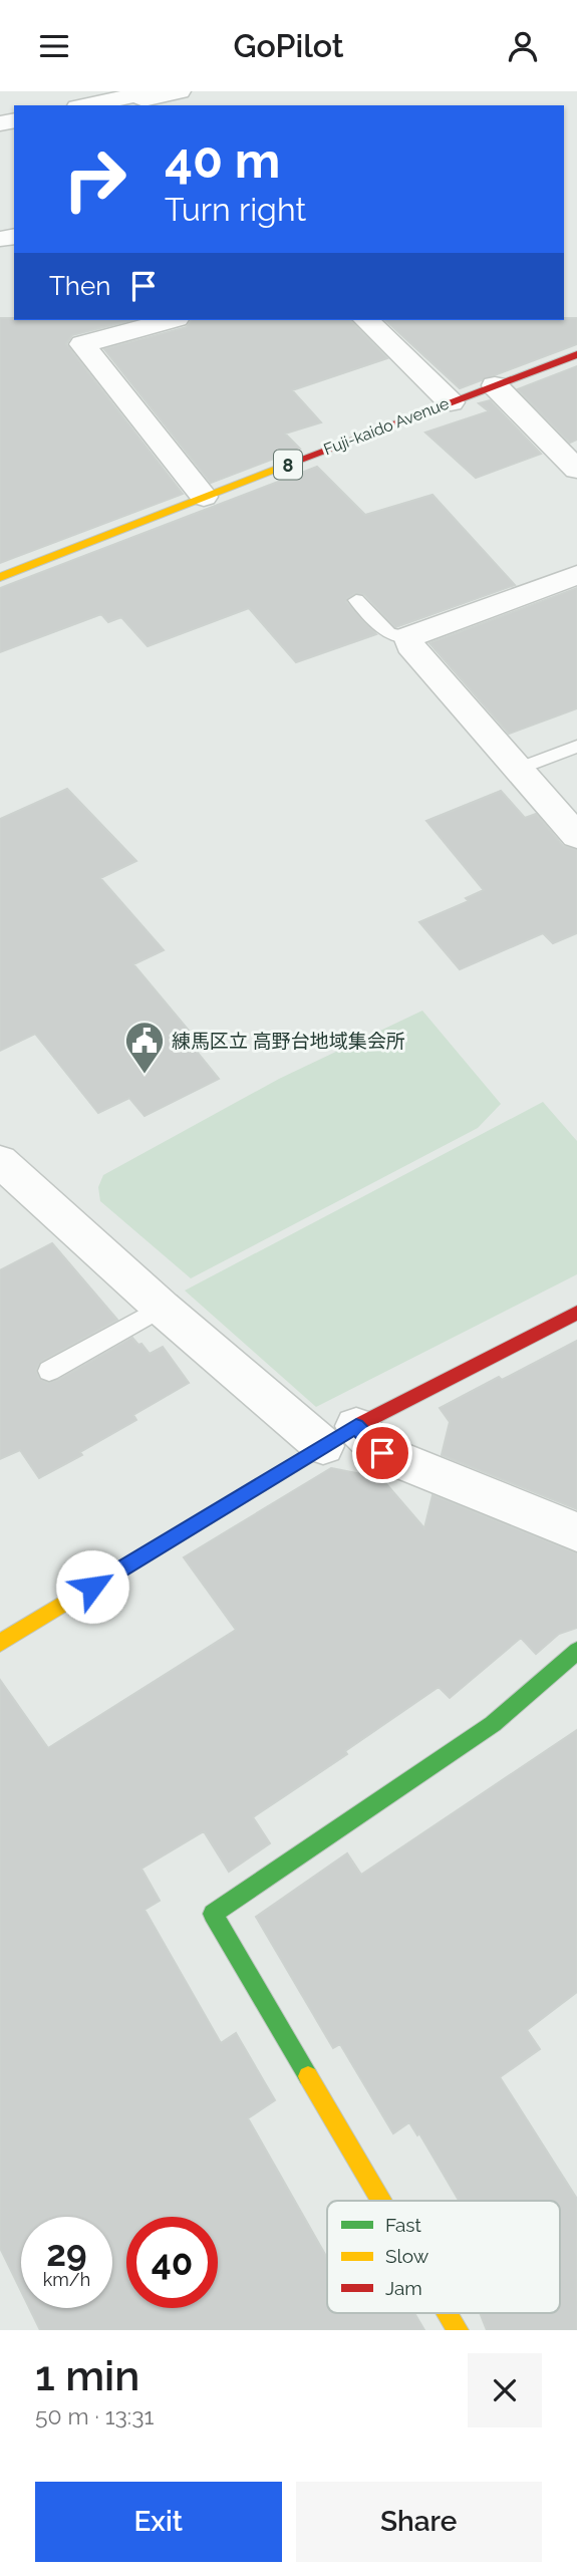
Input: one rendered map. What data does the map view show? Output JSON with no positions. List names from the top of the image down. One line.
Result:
{"streets":{"street":["Fuji-kaido Avenue","8"]},"places":{"public building":["練馬区立 高野台地域集会所"]},"legend":["Fast","Slow","Jam"],"page":{"header":"GoPilot","turn":["40 m","Turn right"],"then":"Then","speed":"29 km/h","limit":"40","heading":["1 min","50 m · 13:31"],"buttons":["Exit","Share"]}}
